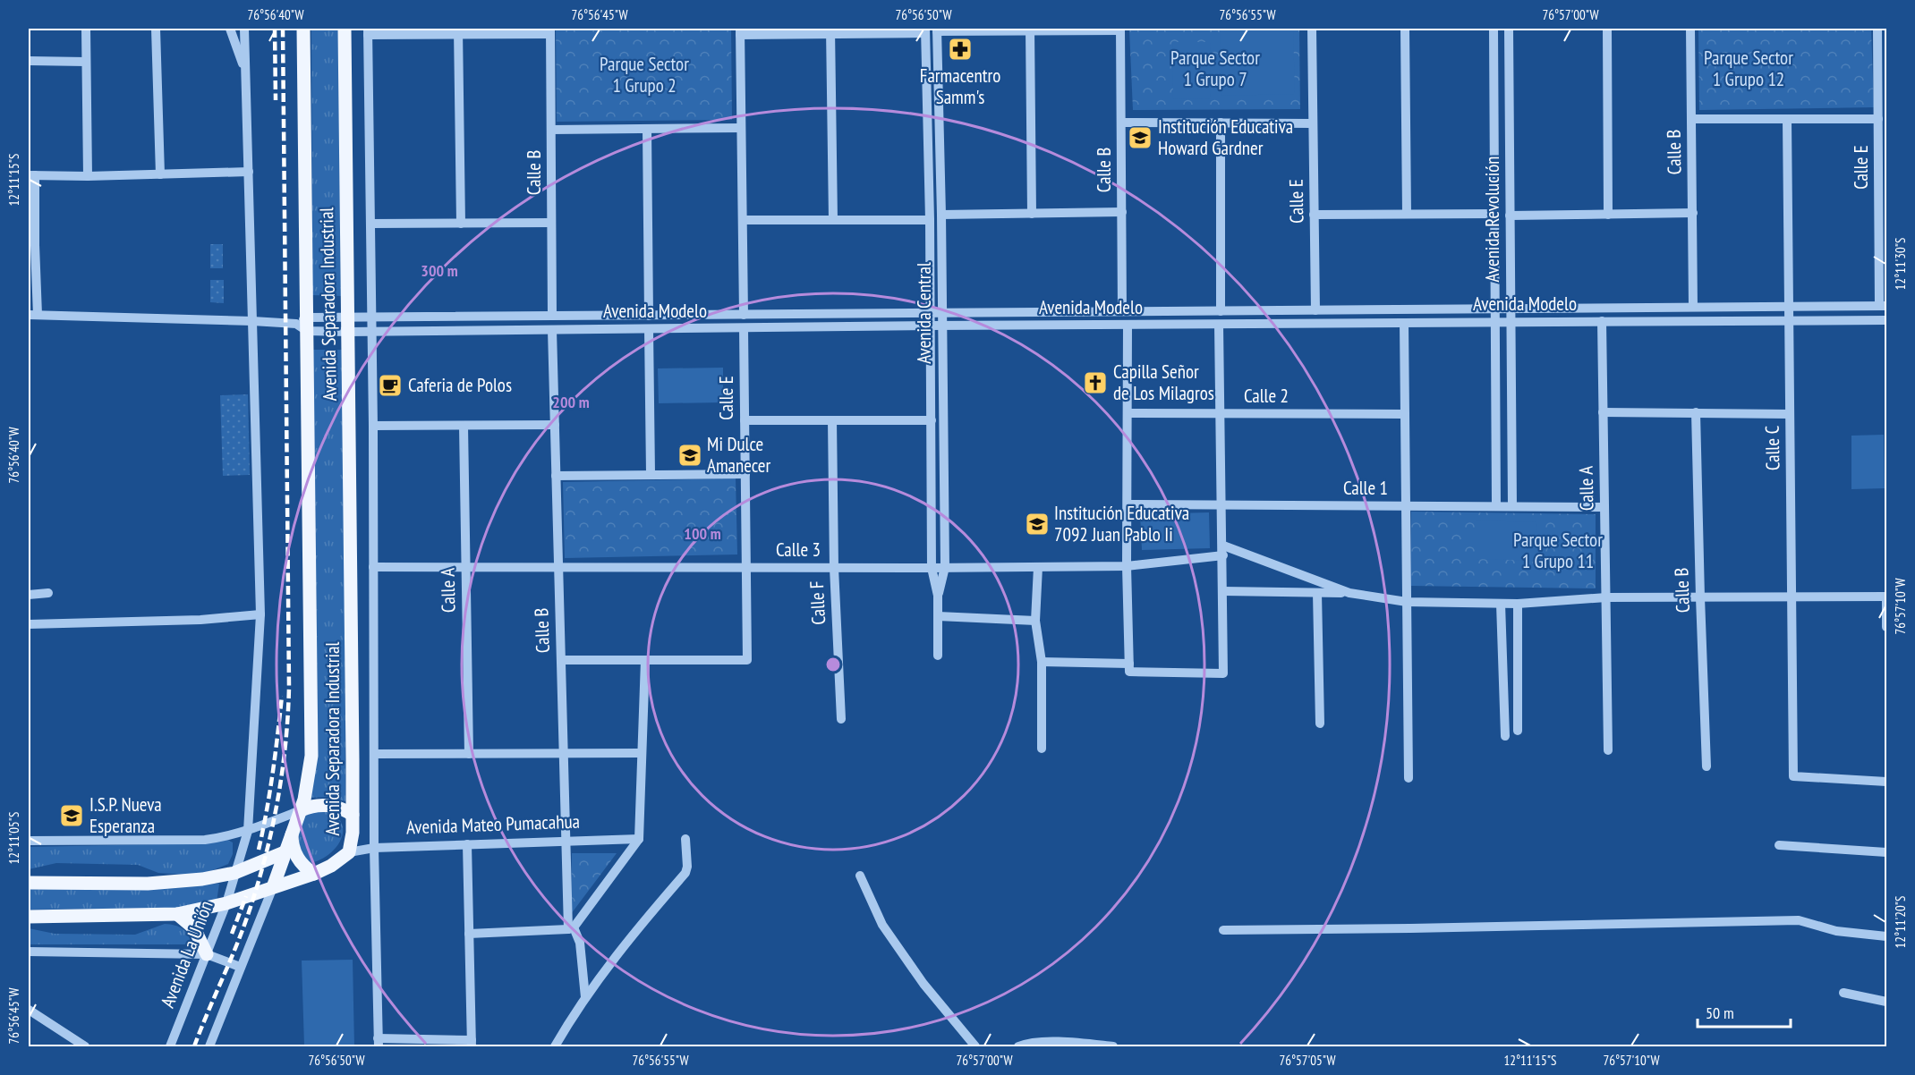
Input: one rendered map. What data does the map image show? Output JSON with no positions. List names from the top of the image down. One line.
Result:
{"streets":{"main road":["Avenida Separadora Industrial"],"street":["Calle B","Calle E","Avenida Revolución","Avenida Modelo","Avenida Central","Calle 2","Calle C","Calle 1","Calle A","Calle 3","Calle F","Avenida Mateo Pumacahua","Avenida La Unión"]},"crossings":[["Calle B","Avenida Modelo"],["Calle B","Calle 3"],["Calle B","Avenida Mateo Pumacahua"],["Calle E","Avenida Modelo"],["Calle E","Calle 3"],["Avenida Revolución","Avenida Modelo"],["Avenida Revolución","Calle 1"],["Avenida Separadora Industrial","Avenida Modelo"],["Avenida Separadora Industrial","Avenida Mateo Pumacahua"],["Avenida Modelo","Avenida Central"],["Avenida Modelo","Calle C"],["Avenida Modelo","Calle A"],["Avenida Central","Calle 3"],["Calle 1","Calle A"],["Calle A","Calle 3"],["Calle 3","Calle F"]],"parks":["Parque Sector 1 Grupo 7","Parque Sector 1 Grupo 12","Parque Sector 1 Grupo 2","Parque Sector 1 Grupo 11"],"places":{"pharmacy":["Farmacentro Samm's"],"school or university":["Institución Educativa Howard Gardner","Mi Dulce Amanecer","Institución Educativa 7092 Juan Pablo Ii","I.S.P. Nueva Esperanza"],"church":["Capilla Señor de Los Milagros"],"cafe":["Caferia de Polos"]},"scale_bar":"50 m","coordinates":["76°56'40\"W","76°56'45\"W","76°56'50\"W","76°56'55\"W","76°57'00\"W","12°11'15\"S","12°11'30\"S","76°57'10\"W","12°11'05\"S","12°11'20\"S","76°57'05\"W"],"rings":["300 m","200 m","100 m"]}
